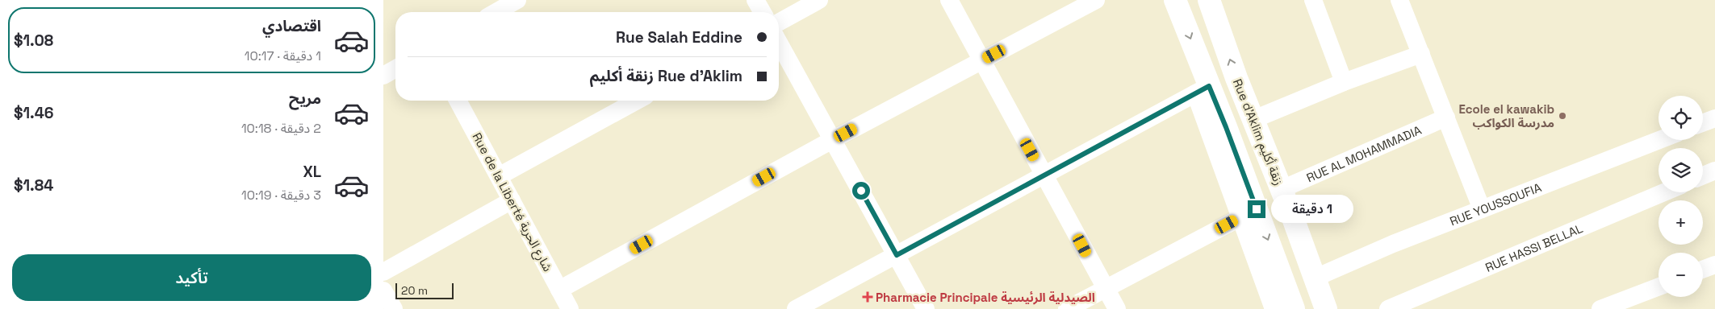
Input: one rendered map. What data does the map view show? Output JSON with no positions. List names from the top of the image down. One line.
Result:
{"streets":{"street":["Rue d’Aklim زنقة أكليم","RUE AL MOHAMMADIA","Rue de la Liberté شارع الحرية","RUE YOUSSOUFIA","RUE HASSI BELLAL"]},"crossings":[["Rue d’Aklim زنقة أكليم","RUE AL MOHAMMADIA"],["Rue d’Aklim زنقة أكليم","RUE YOUSSOUFIA"]],"places":{"other":["Ecole el kawakib مدرسة الكواكب"],"health":["Pharmacie Principale الصيدلية الرئيسية"]},"scale_bar":"20 m","page":{"list":[{"name":"اقتصادي","note":"1 دقيقة · 10:17","value":"$1.08"},{"name":"مريح","note":"2 دقيقة · 10:18","value":"$1.46"},{"name":"XL","note":"3 دقيقة · 10:19","value":"$1.84"}],"banner":["Rue Salah Eddine","Rue d’Aklim زنقة أكليم"],"map_buttons":["+","−"],"bubble":"1 دقيقة","buttons":"تأكيد","scale":"20 m"}}
